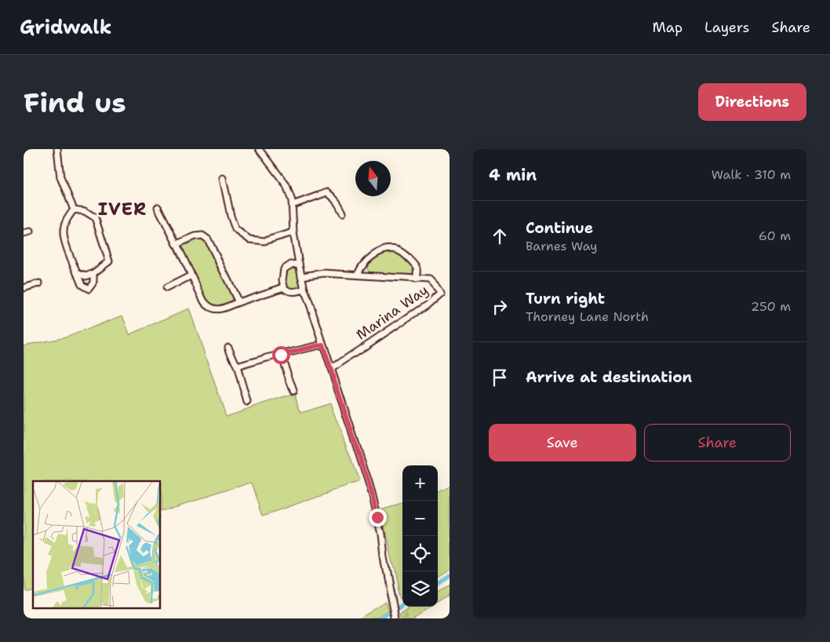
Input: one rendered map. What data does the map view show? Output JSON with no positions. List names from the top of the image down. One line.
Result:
{"streets":{"street":["Marina Way"]},"districts":["IVER"],"north":"top","page":{"header":"Gridwalk","nav":["Map","Layers","Share"],"buttons":["Directions",["Save","Share"]],"title":"Find us","heading":["4 min","Walk · 310 m"],"list":[["Continue","Barnes Way","60 m"],["Turn right","Thorney Lane North","250 m"],"Arrive at destination"],"map_buttons":["+","−"]}}
